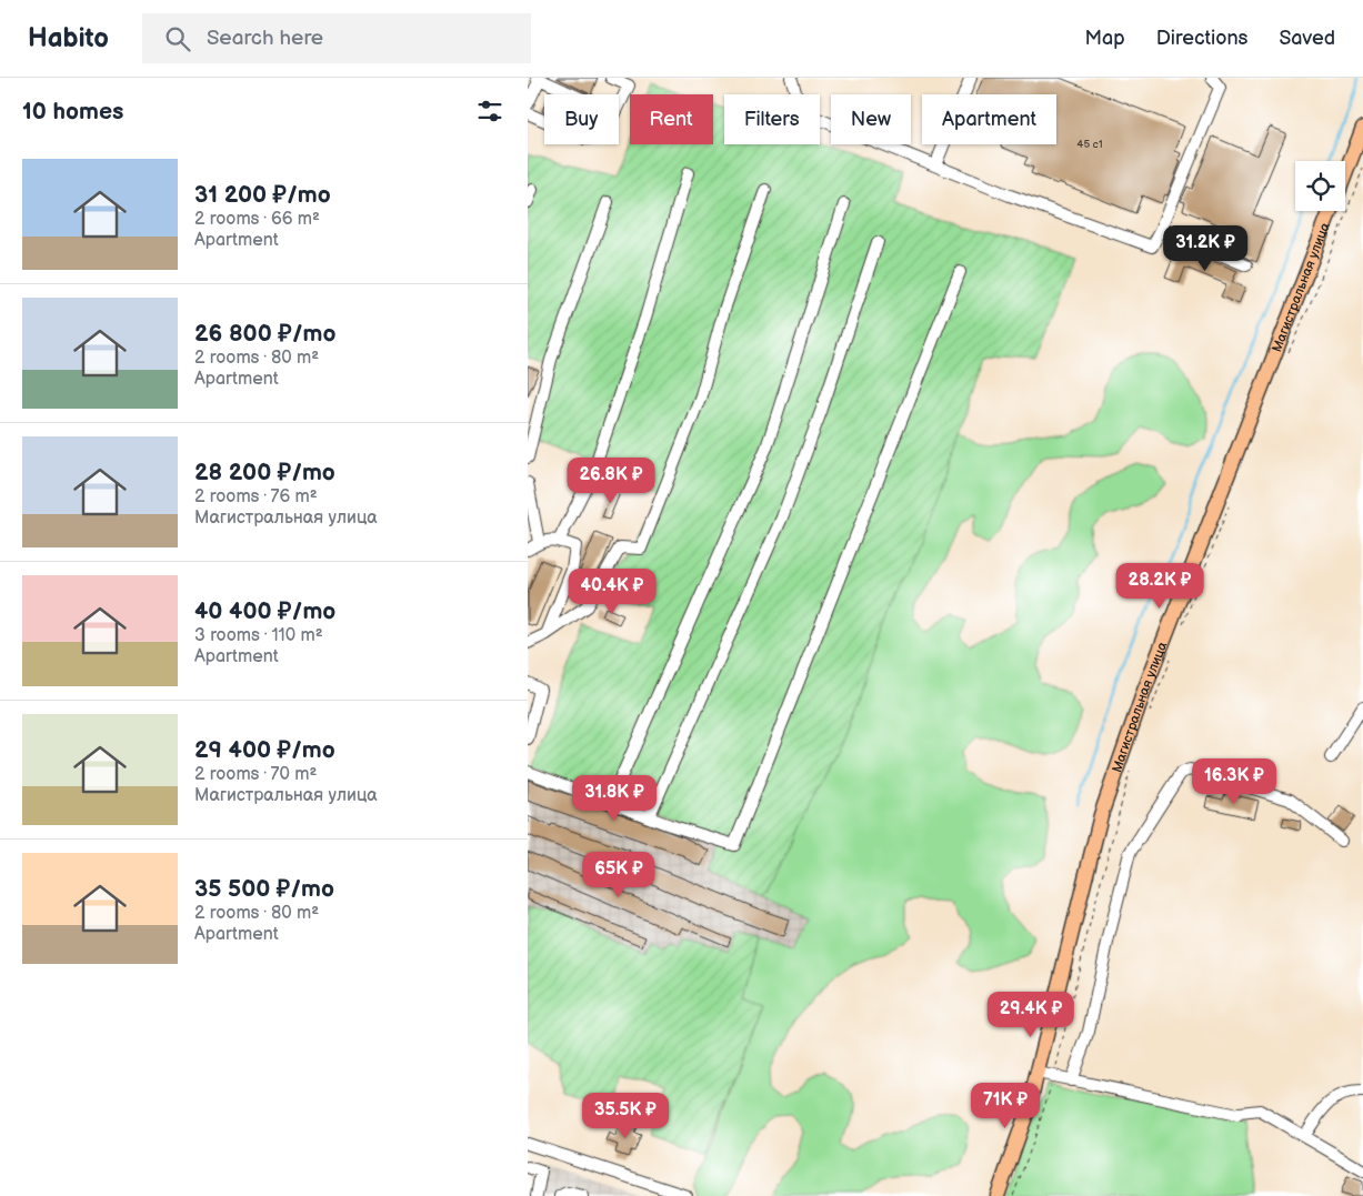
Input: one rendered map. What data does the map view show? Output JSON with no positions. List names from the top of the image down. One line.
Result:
{"streets":{"main road":["Магистральная улица"]},"house_numbers":["45 с1"],"page":{"header":"Habito","search":"Search here","nav":["Map","Directions","Saved"],"heading":"10 homes","chip":["Buy","Rent","Filters","New","Apartment"],"list":[{"name":"31 200 ₽/mo","note":"2 rooms · 66 m² · Apartment"},{"name":"26 800 ₽/mo","note":"2 rooms · 80 m² · Apartment"},{"name":"28 200 ₽/mo","note":"2 rooms · 76 m² · Магистральная улица"},{"name":"40 400 ₽/mo","note":"3 rooms · 110 m² · Apartment"},{"name":"29 400 ₽/mo","note":"2 rooms · 70 m² · Магистральная улица"},{"name":"35 500 ₽/mo","note":"2 rooms · 80 m² · Apartment"}],"price":["31.2K ₽","26.8K ₽","28.2K ₽","40.4K ₽","16.3K ₽","31.8K ₽","65K ₽","29.4K ₽","71K ₽","35.5K ₽"]}}
